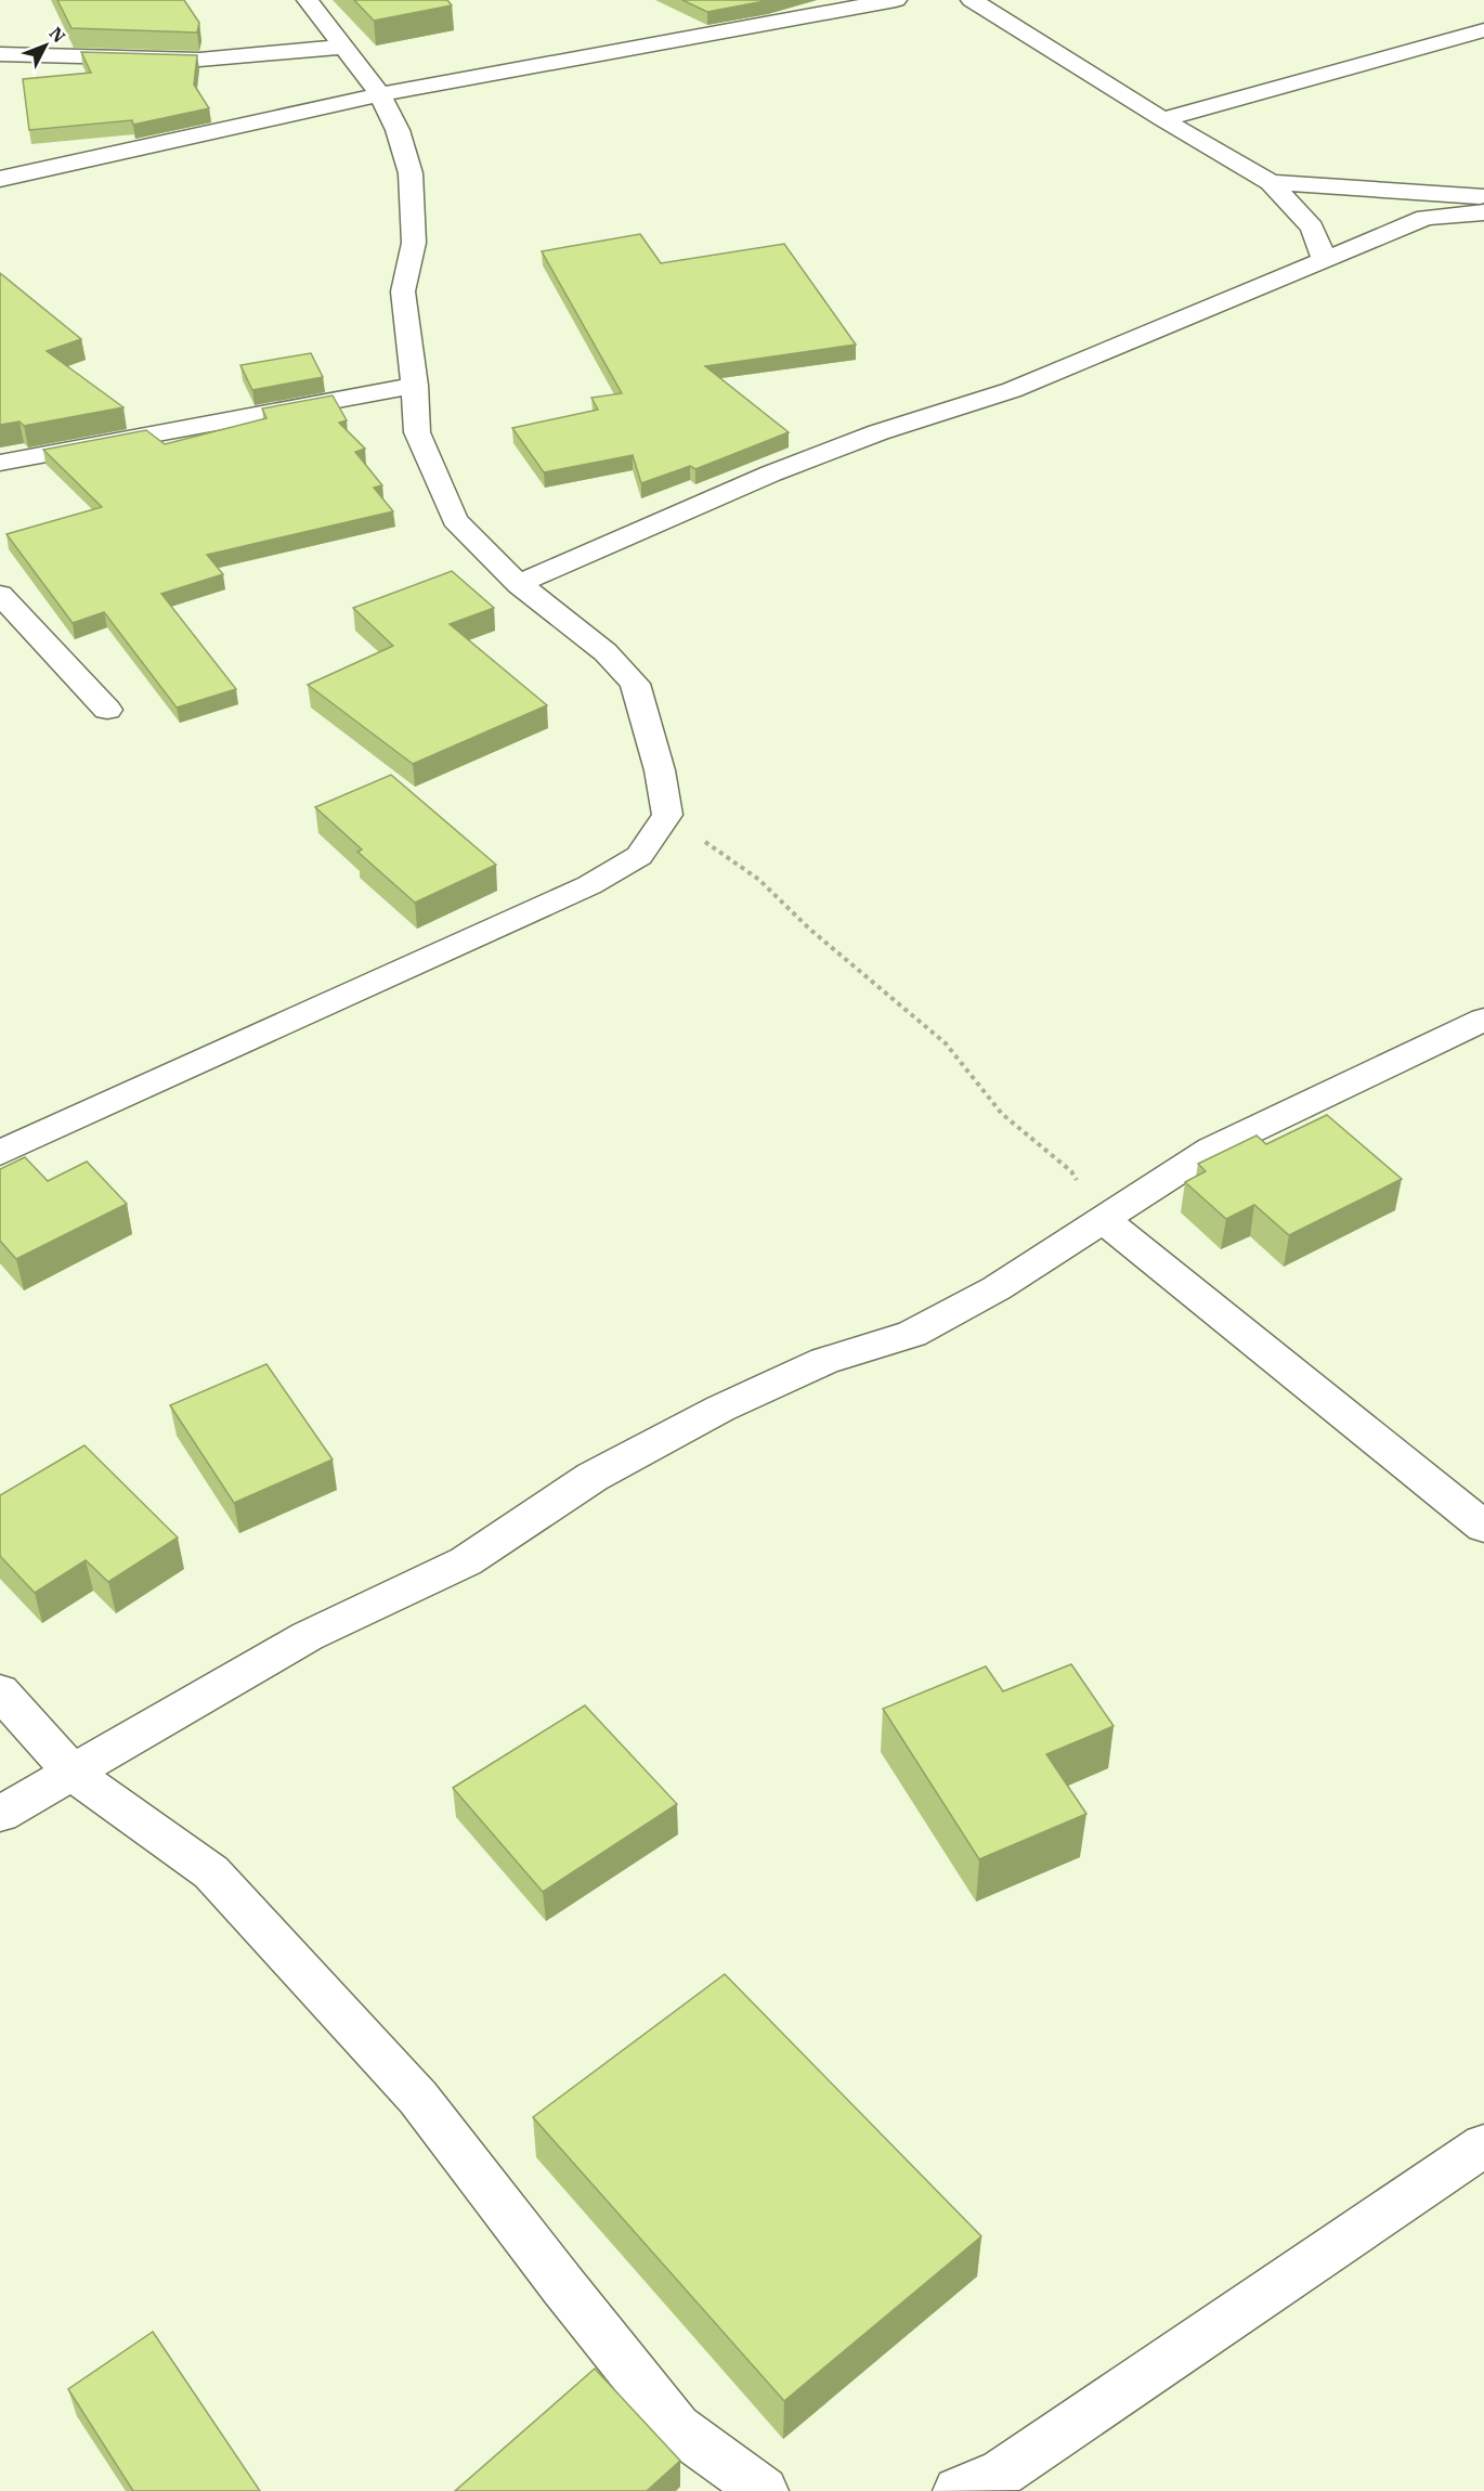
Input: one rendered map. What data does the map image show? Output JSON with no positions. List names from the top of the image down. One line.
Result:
{"north":"top right"}
